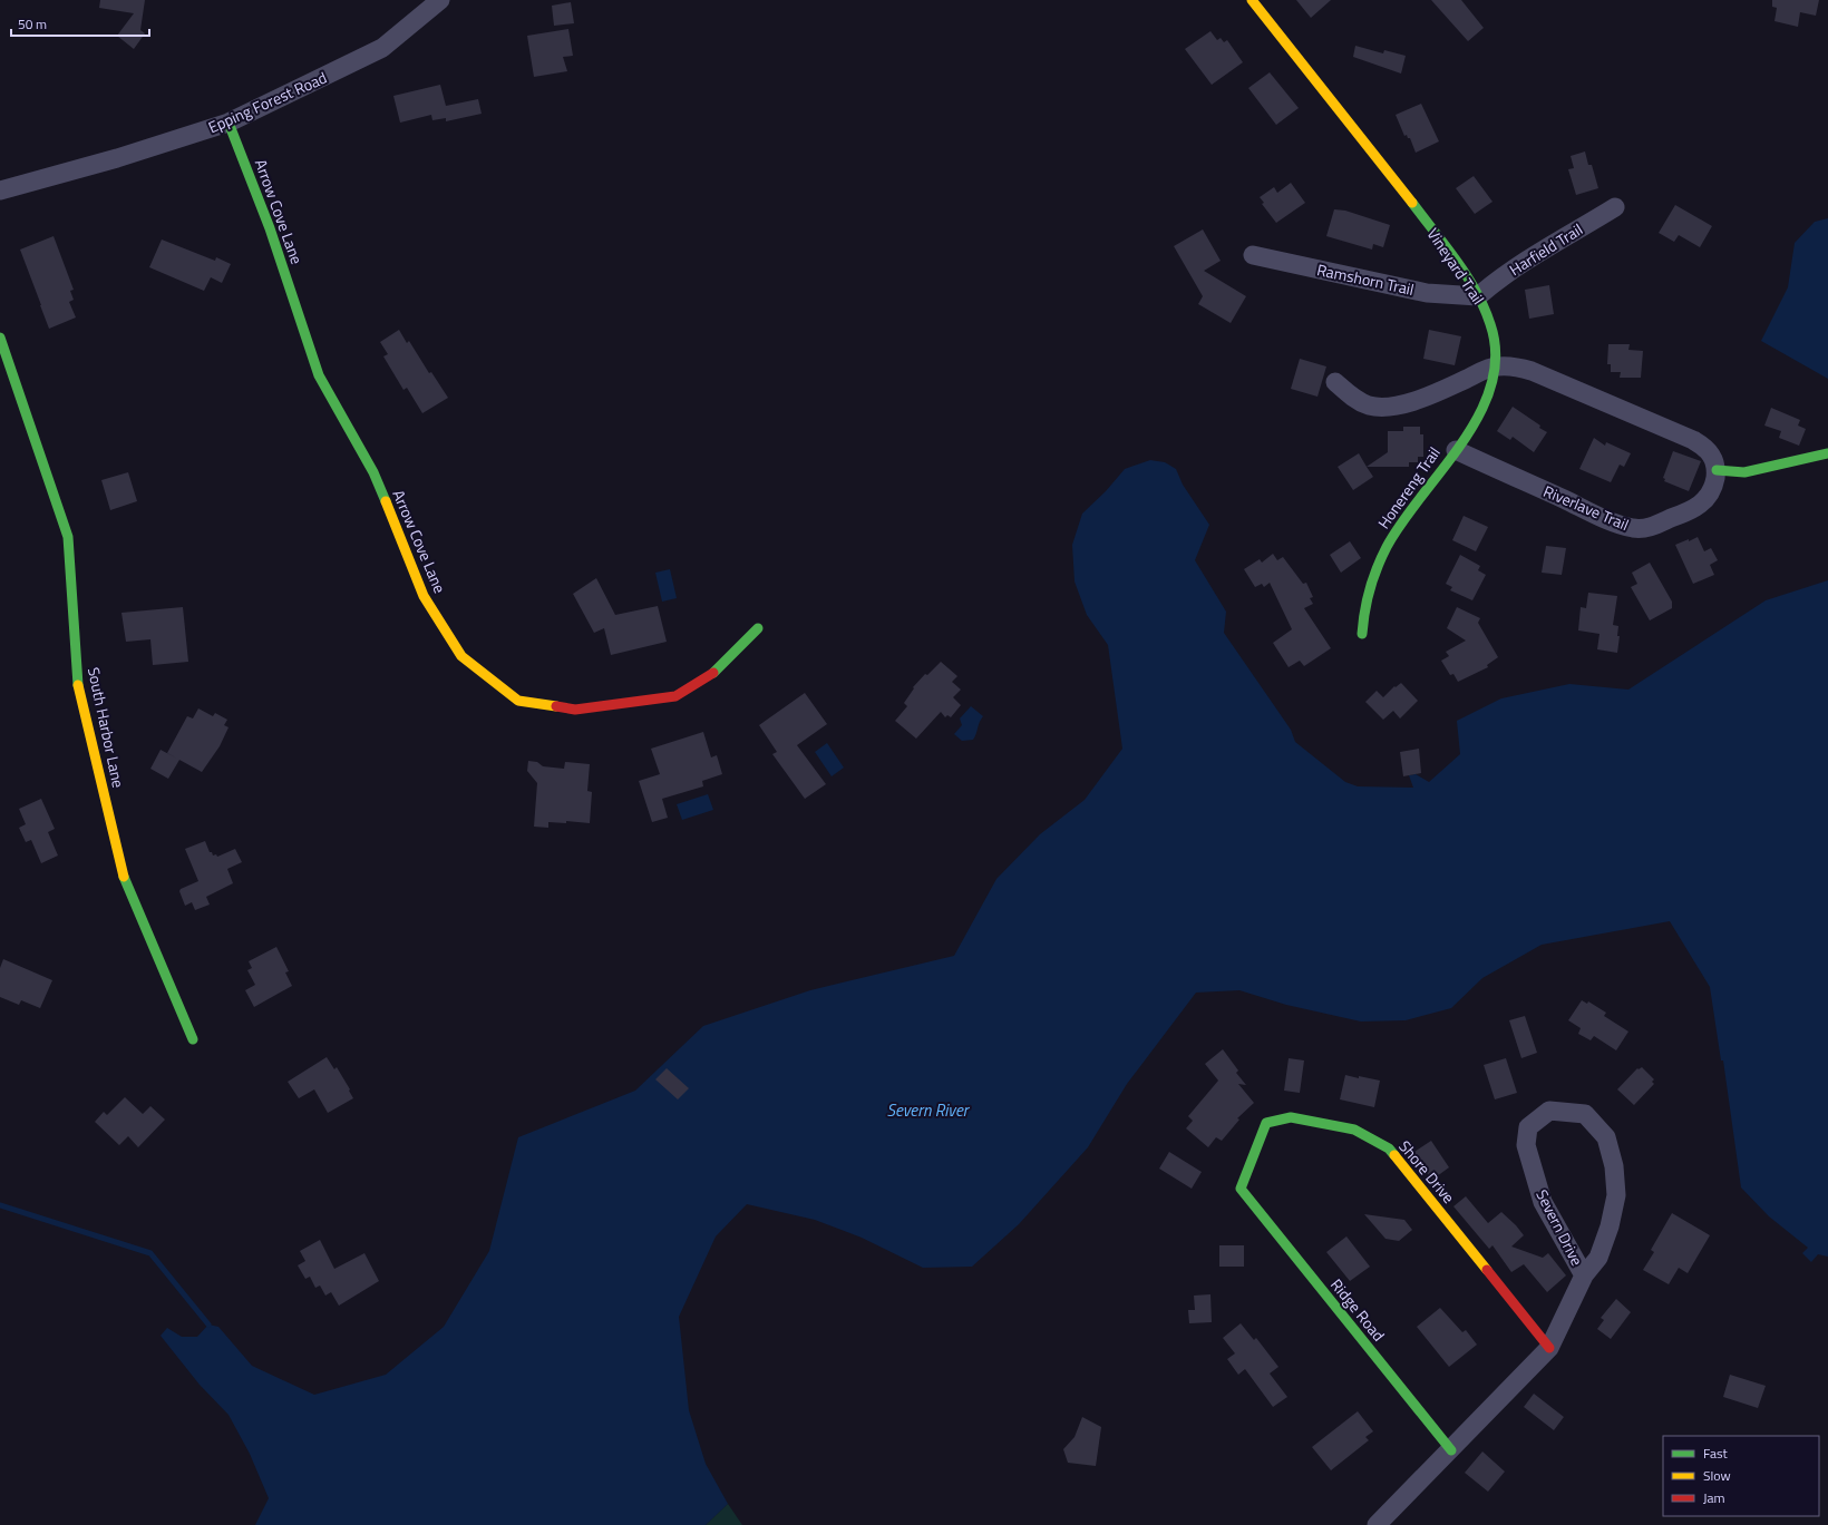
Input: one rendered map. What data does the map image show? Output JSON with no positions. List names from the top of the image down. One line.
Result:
{"streets":{"street":["Epping Forest Road","Arrow Cove Lane","Harfield Trail","Vineyard Trail","Ramshorn Trail","Honereng Trail","Riverlave Trail","South Harbor Lane","Shore Drive","Severn Drive","Ridge Road"]},"crossings":[["Epping Forest Road","Arrow Cove Lane"],["Harfield Trail","Vineyard Trail"],["Harfield Trail","Ramshorn Trail"],["Vineyard Trail","Ramshorn Trail"],["Vineyard Trail","Honereng Trail"],["Honereng Trail","Riverlave Trail"],["Shore Drive","Severn Drive"],["Shore Drive","Ridge Road"],["Severn Drive","Ridge Road"]],"water":["Severn River"],"legend":["Fast","Slow","Jam"],"scale_bar":"50 m"}
